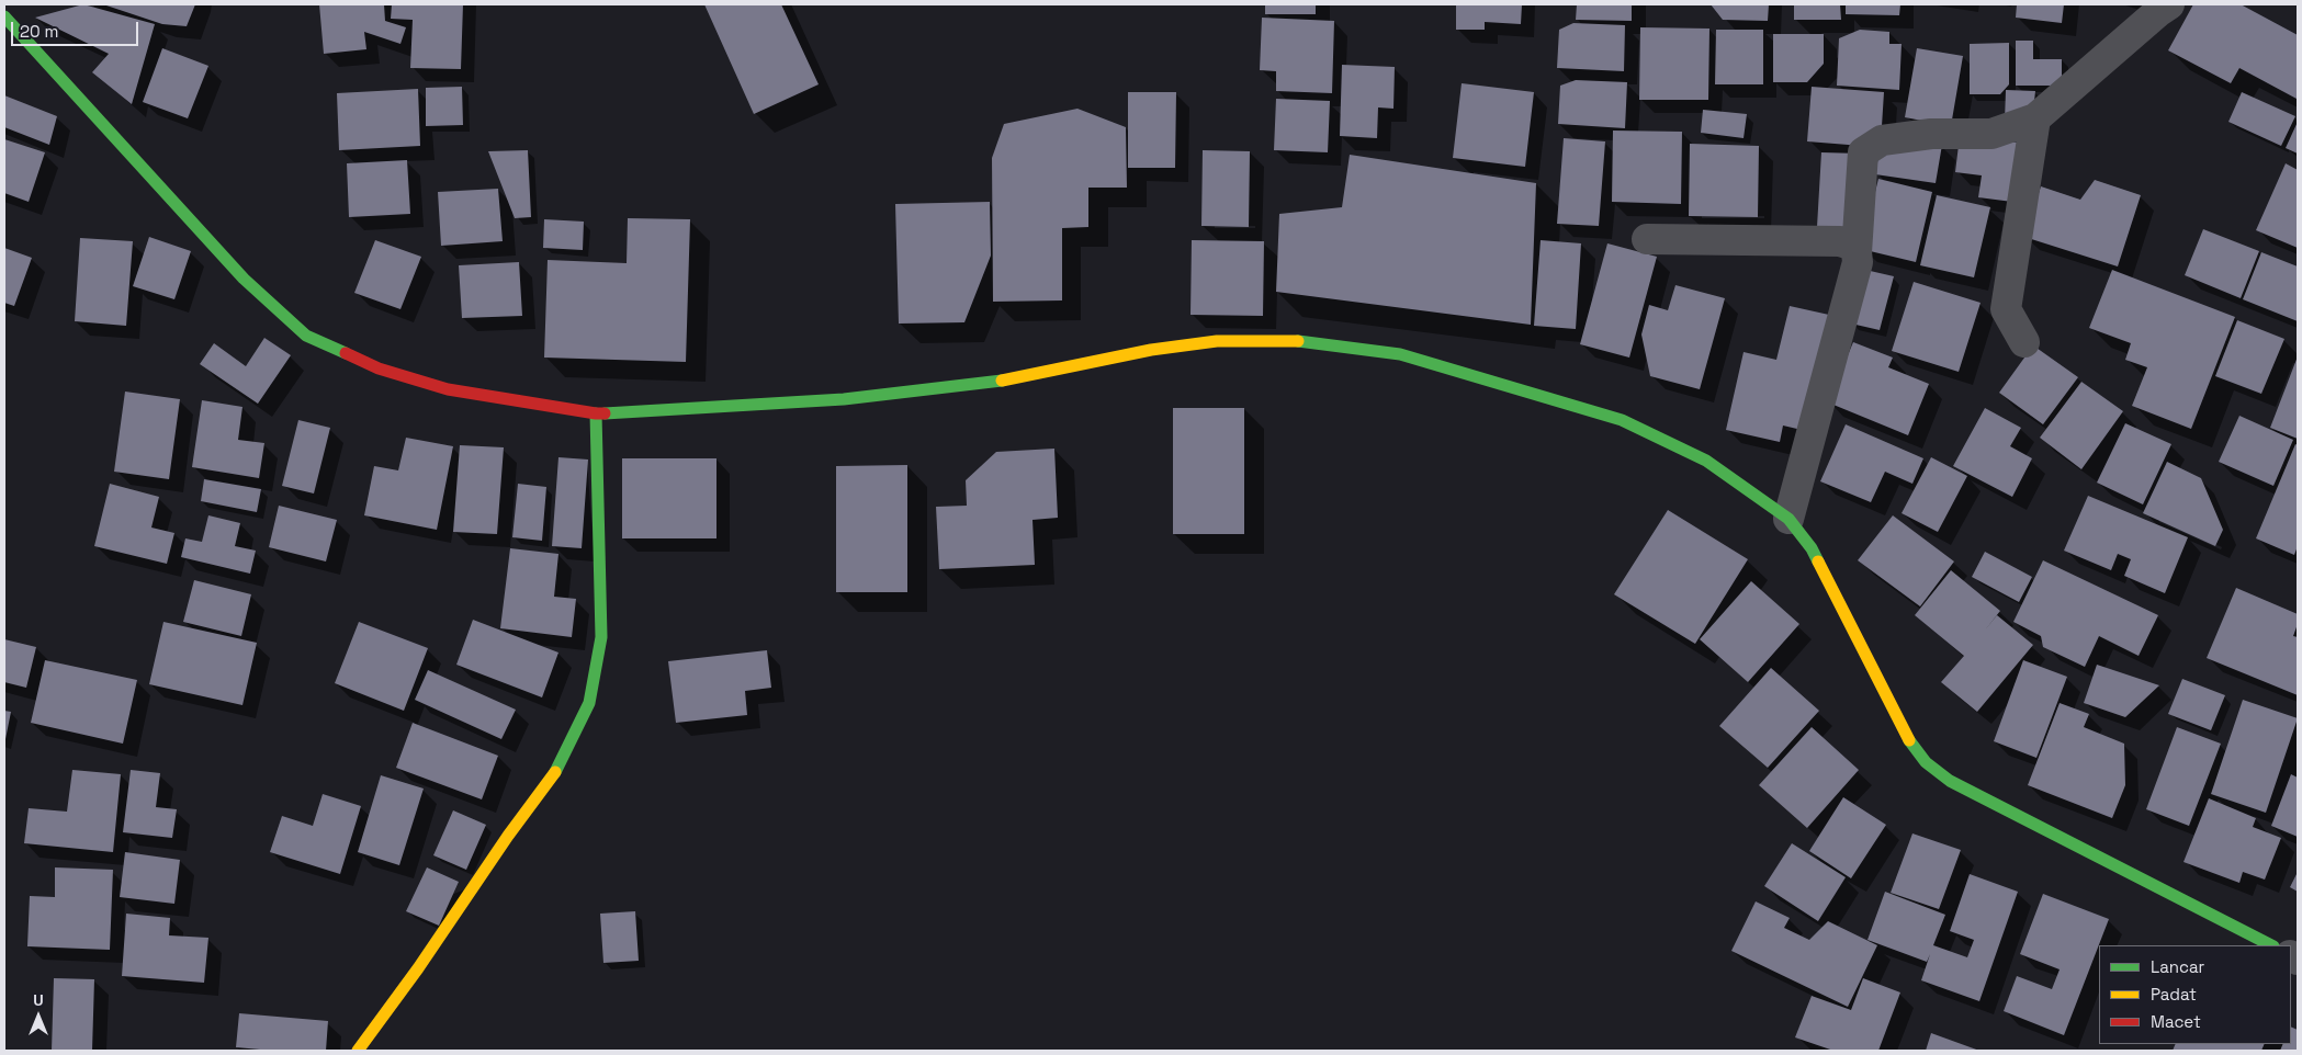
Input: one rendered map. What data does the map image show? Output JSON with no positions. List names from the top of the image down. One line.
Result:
{"legend":["Lancar","Padat","Macet"],"scale_bar":"20 m","north":"top"}
